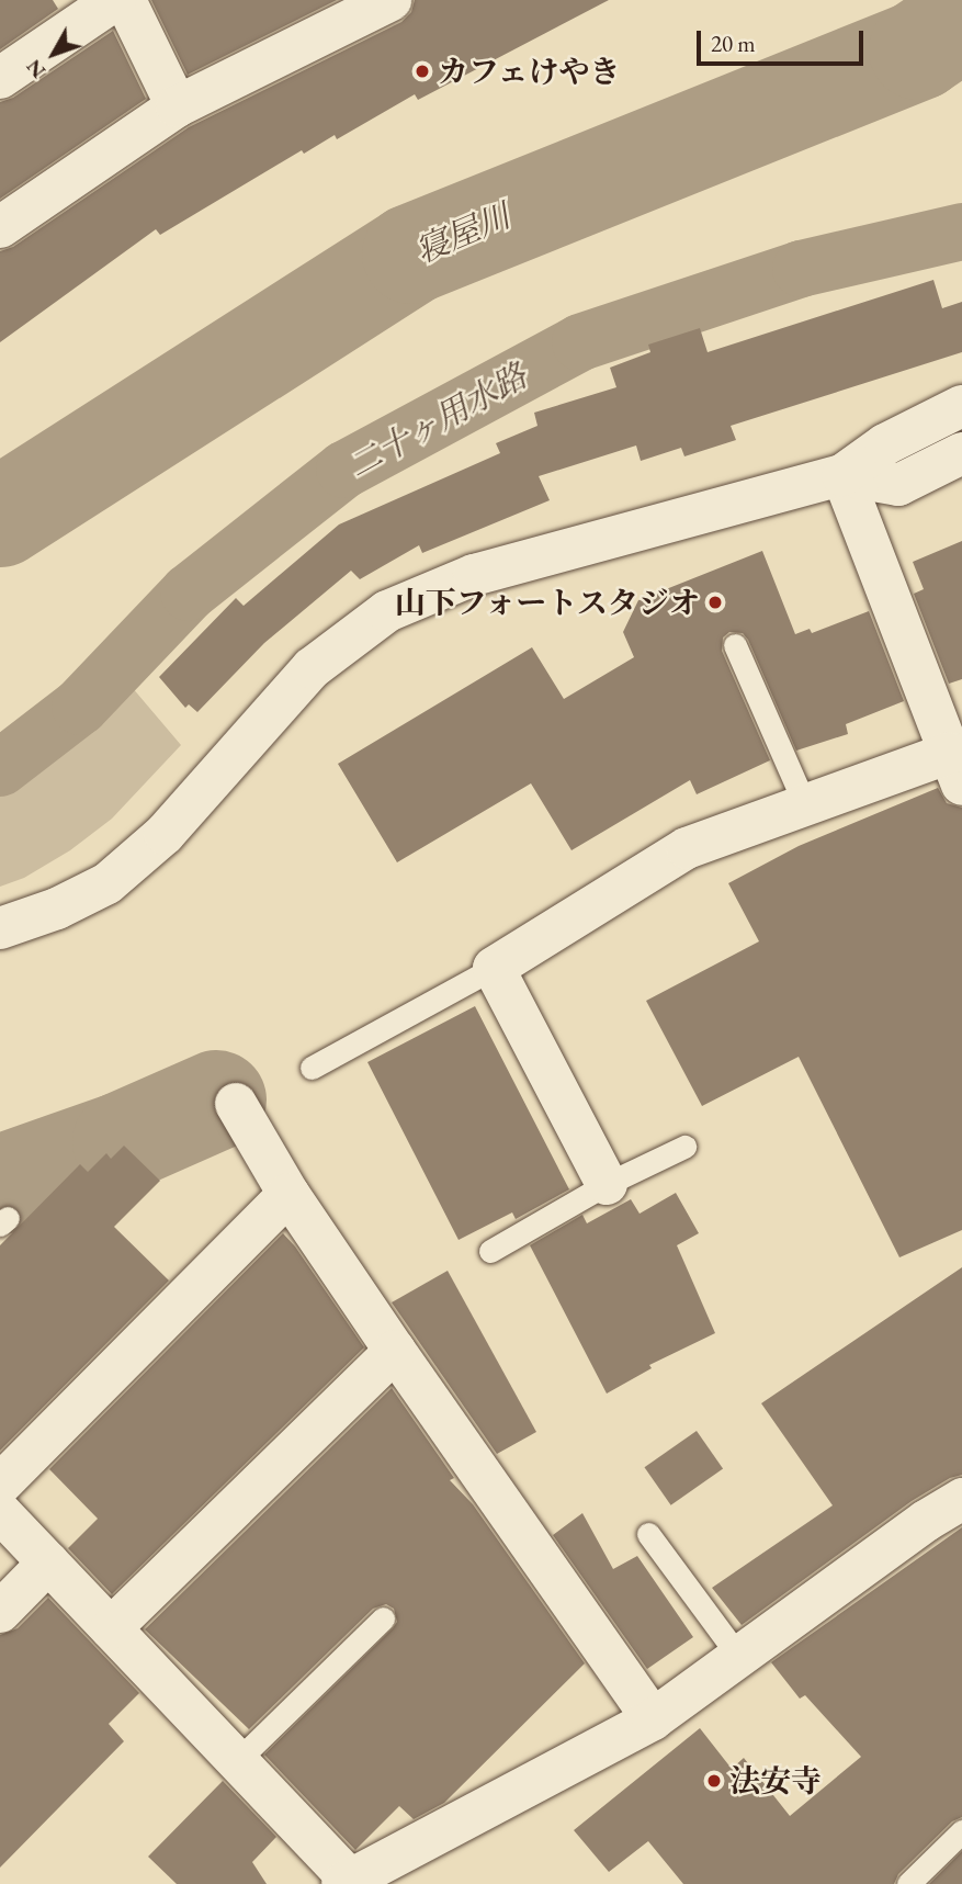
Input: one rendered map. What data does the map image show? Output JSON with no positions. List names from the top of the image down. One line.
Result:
{"water":["寝屋川","二十ヶ用水路"],"places":["カフェけやき","山下フォートスタジオ","法安寺"],"scale_bar":"20 m","north":"bottom left"}
